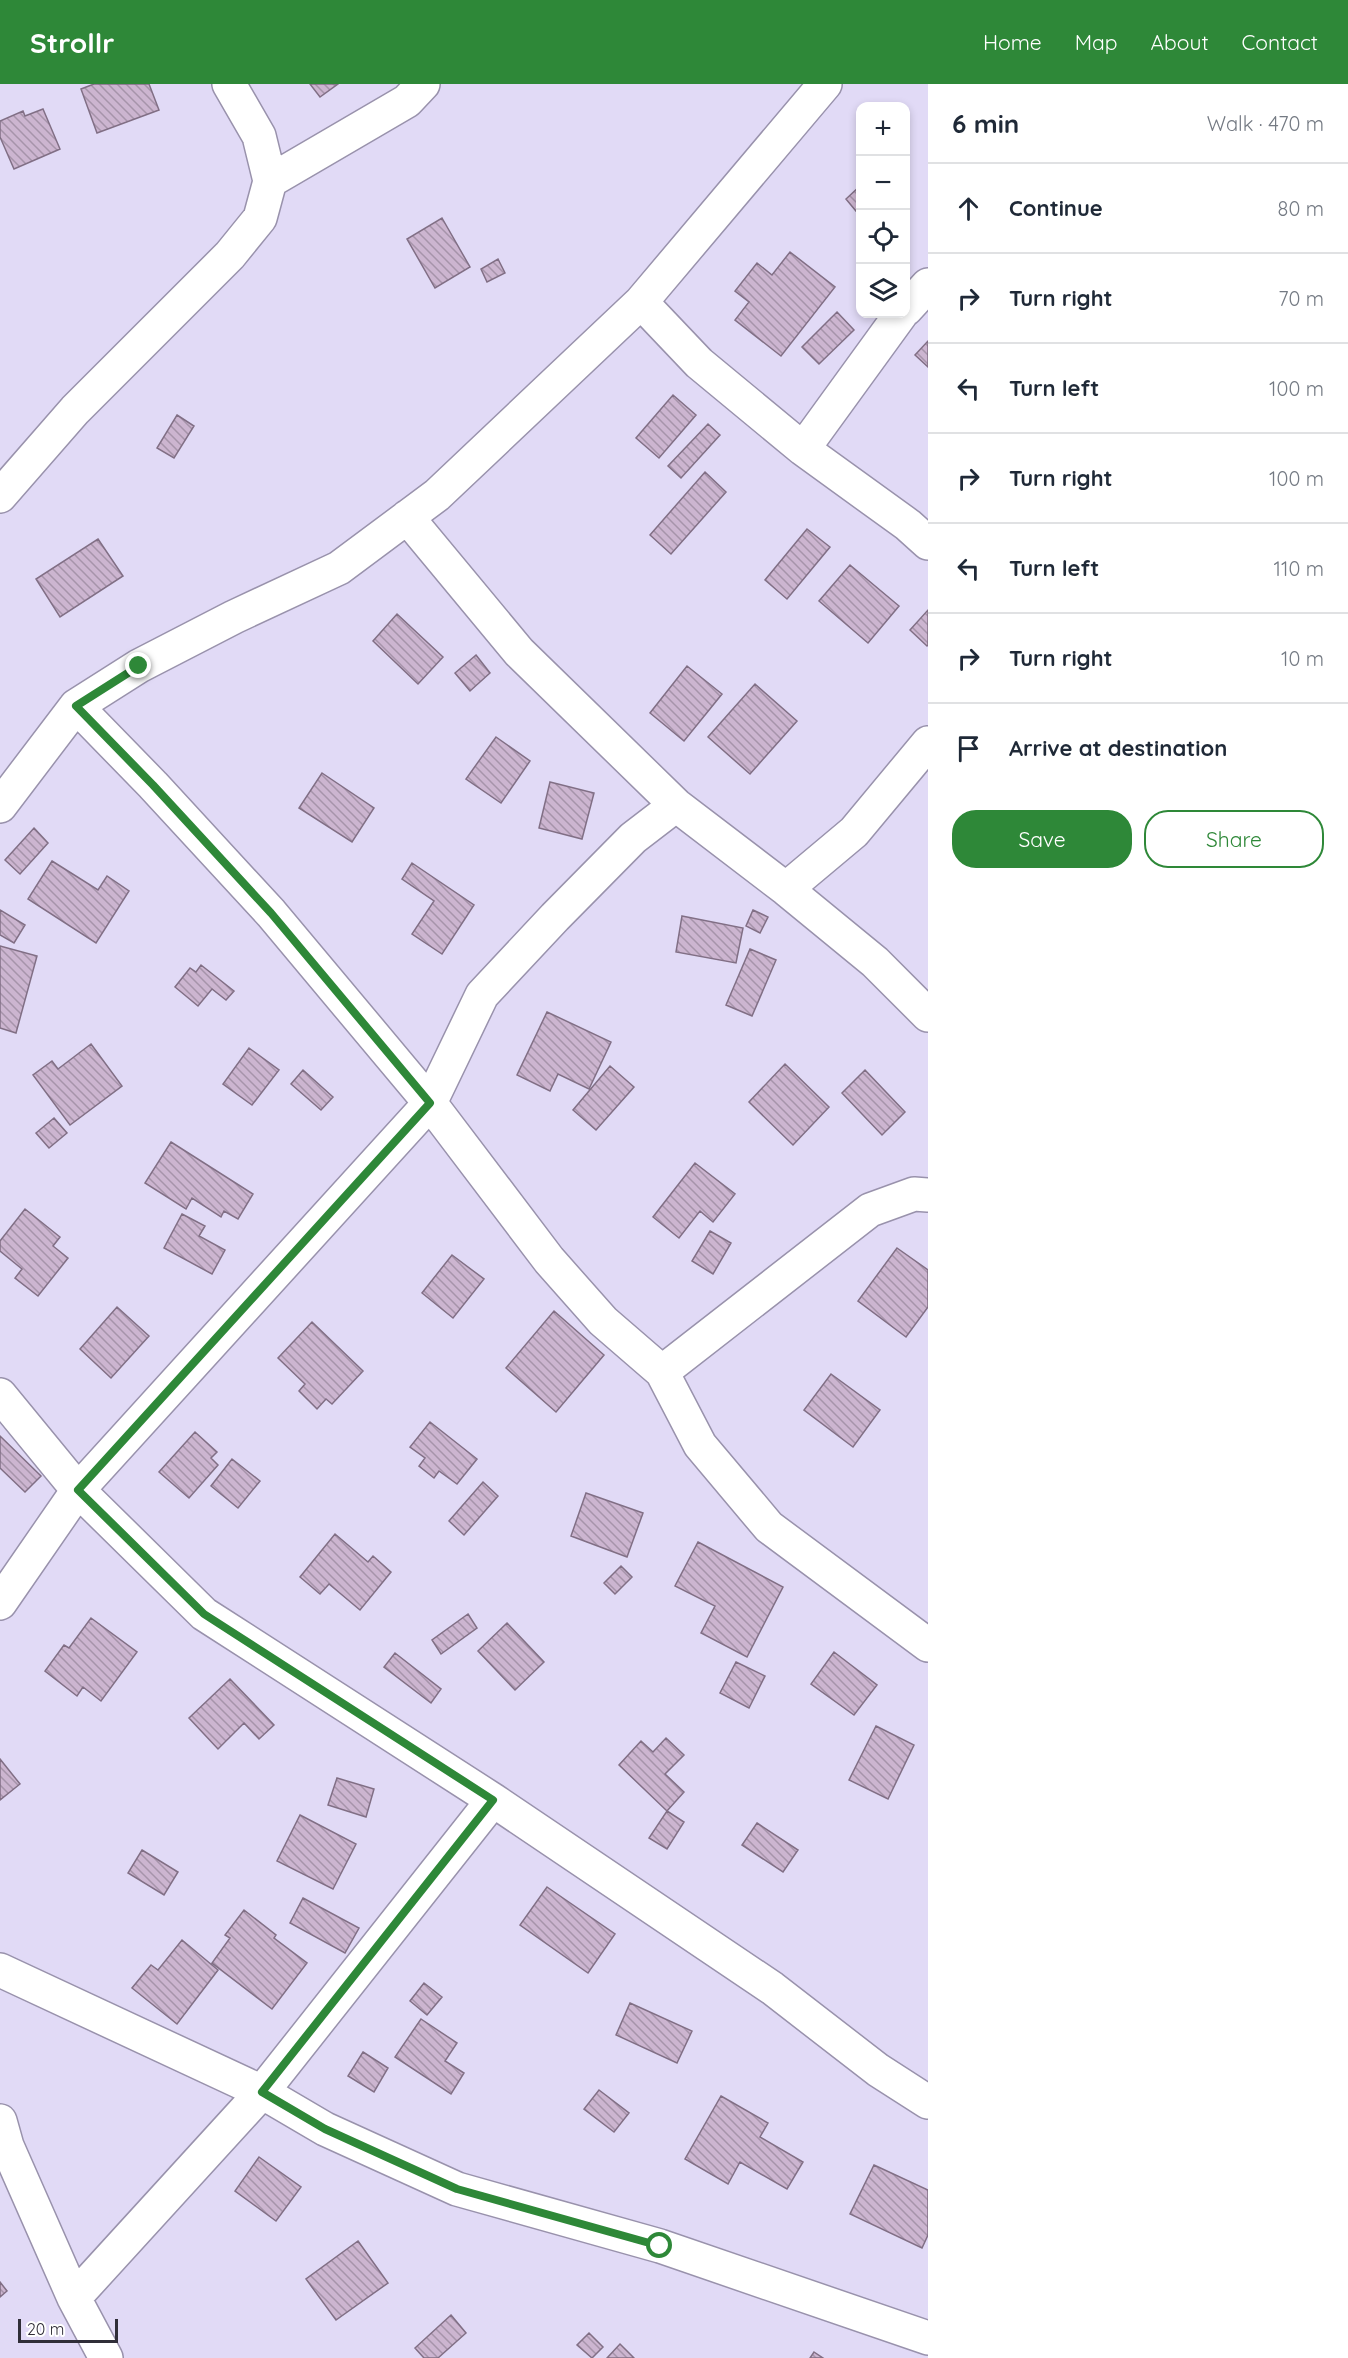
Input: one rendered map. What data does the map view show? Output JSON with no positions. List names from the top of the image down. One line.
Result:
{"scale_bar":"20 m","page":{"header":"Strollr","nav":["Home","Map","About","Contact"],"heading":["6 min","Walk · 470 m"],"map_buttons":["+","−"],"list":[["Continue","80 m"],["Turn right","70 m"],["Turn left","100 m"],["Turn right","100 m"],["Turn left","110 m"],["Turn right","10 m"],"Arrive at destination"],"buttons":["Save","Share"],"scale":"20 m"}}
